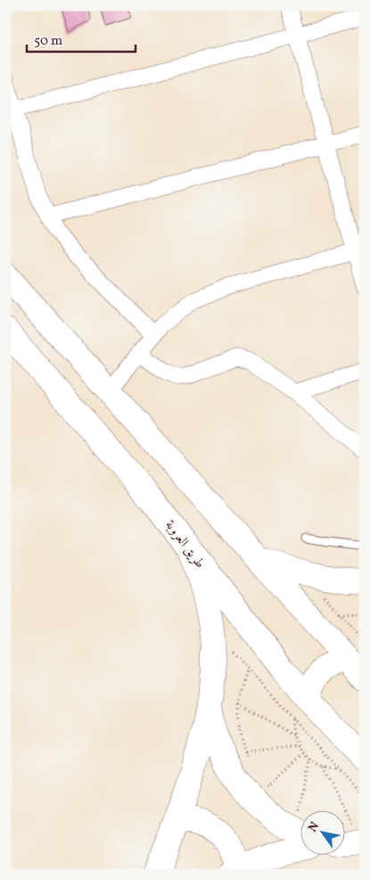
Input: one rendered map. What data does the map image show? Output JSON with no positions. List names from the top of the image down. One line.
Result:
{"streets":{"main road":["طريق العروبة"]},"scale_bar":"50 m","north":"top left"}
